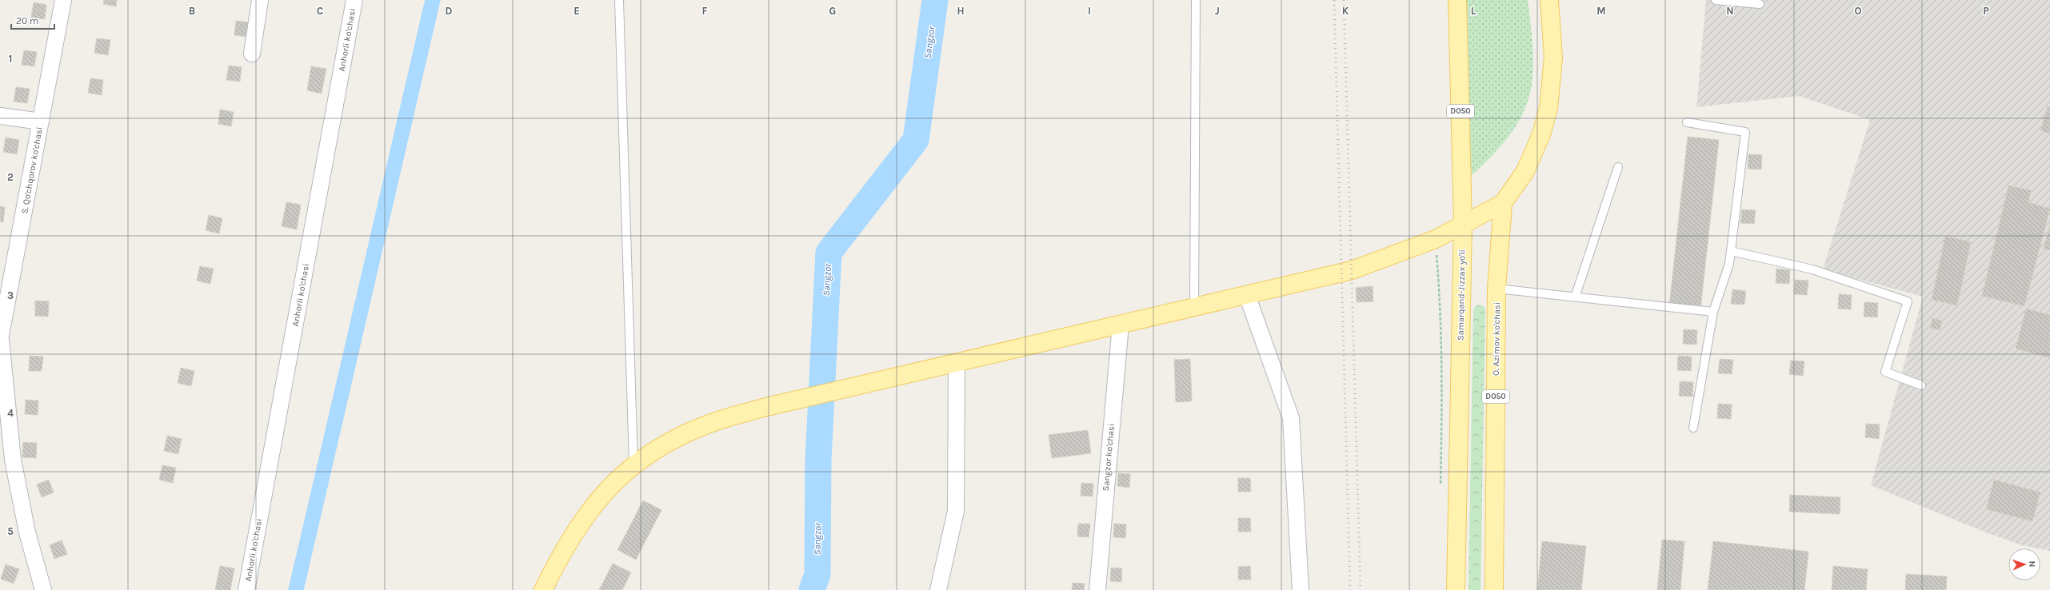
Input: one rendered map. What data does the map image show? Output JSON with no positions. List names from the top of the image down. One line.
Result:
{"streets":{"main road":["D050","Samarqand-Jizzax yo'li","O. Azimov ko'chasi"],"street":["Anhorli ko'chasi","S. Qo'chqorov ko'chasi","Sangzor ko'chasi"]},"water":["Sangzor"],"scale_bar":"20 m","north":"right","grid":{"columns":["B","C","D","E","F","G","H","I","J","K","L","M","N","O","P"],"rows":["1","2","3","4","5"]}}
